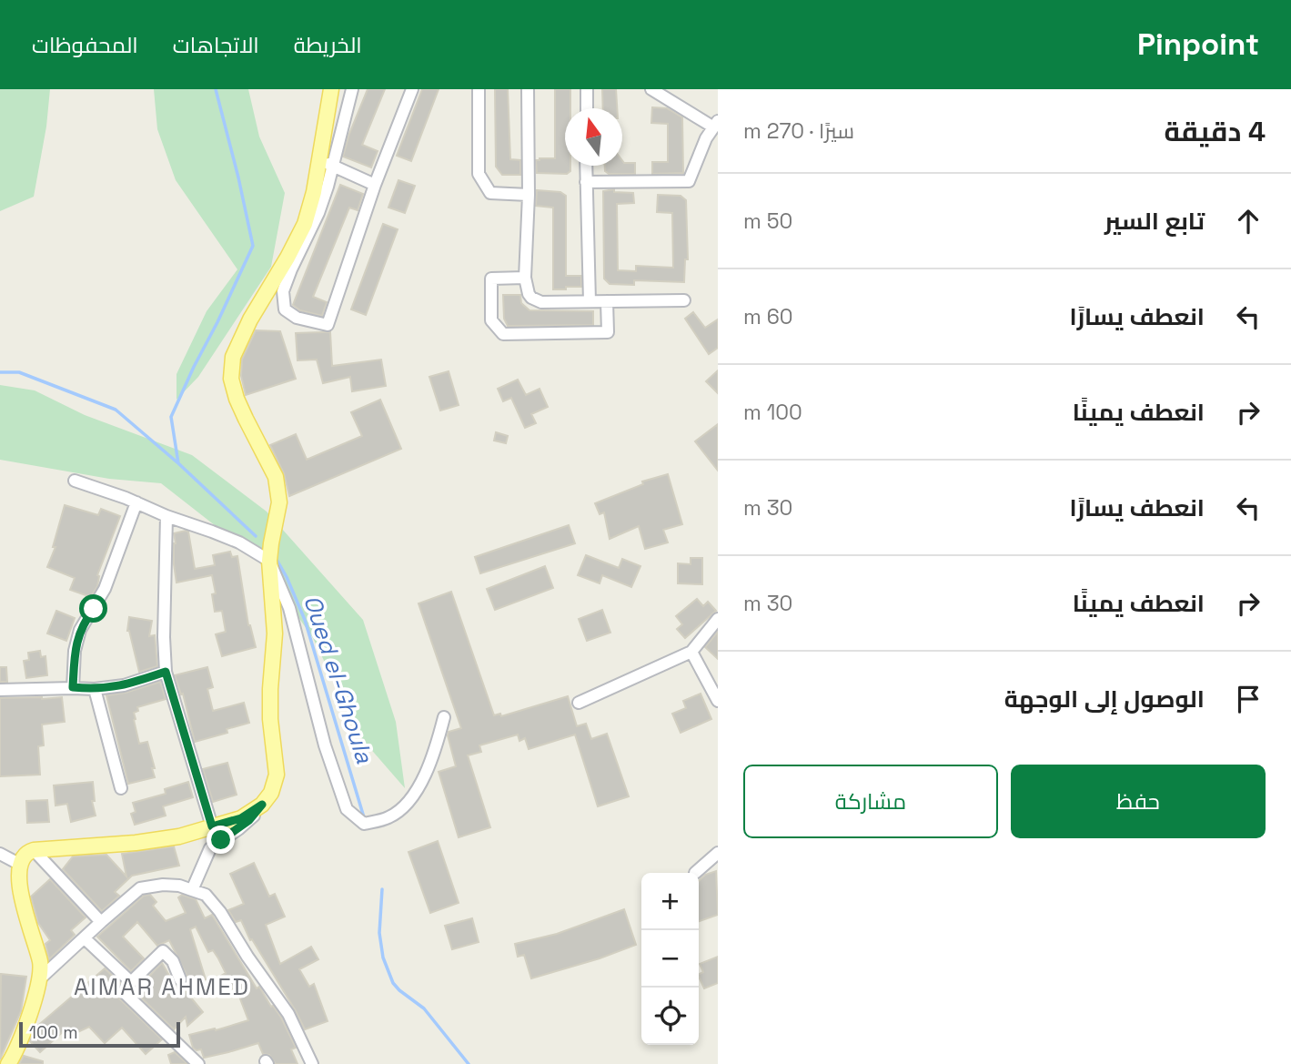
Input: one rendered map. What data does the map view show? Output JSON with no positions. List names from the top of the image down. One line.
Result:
{"districts":["AIMAR AHMED"],"water":["Oued el-Ghoula"],"scale_bar":"100 m","north":"top","page":{"header":"Pinpoint","nav":["الخريطة","الاتجاهات","المحفوظات"],"heading":["4 دقيقة","سيرًا · 270 m"],"list":[["تابع السير","50 m"],["انعطف يسارًا","60 m"],["انعطف يمينًا","100 m"],["انعطف يسارًا","30 m"],["انعطف يمينًا","30 m"],"الوصول إلى الوجهة"],"buttons":["حفظ","مشاركة"],"map_buttons":["+","−"],"scale":"100 m"}}
